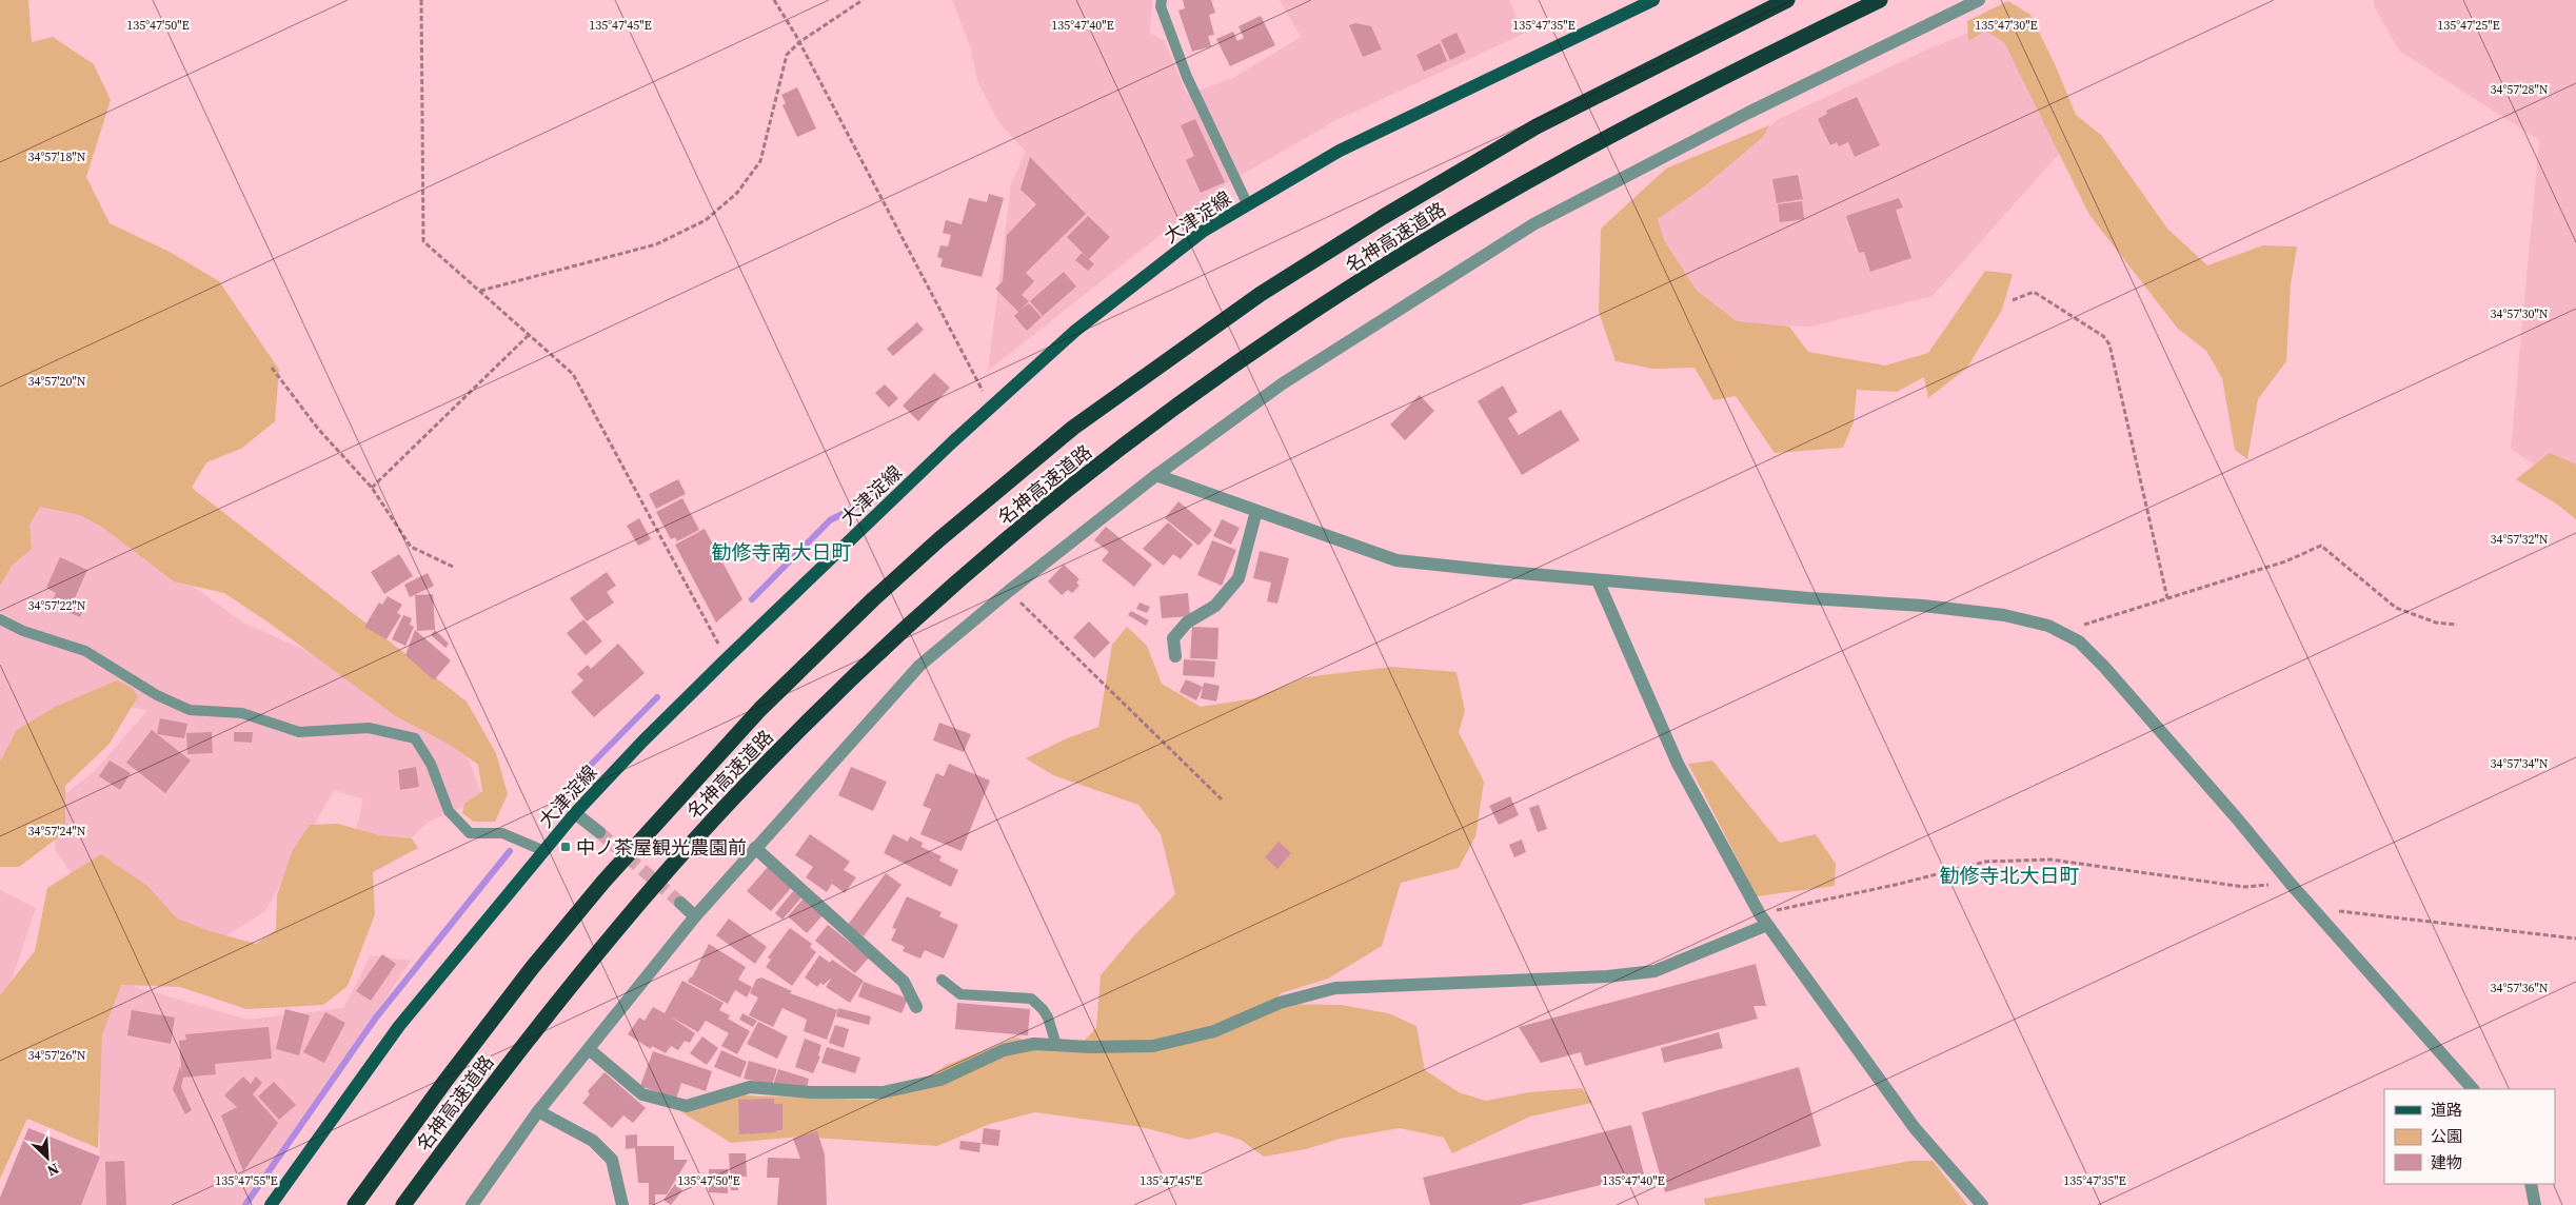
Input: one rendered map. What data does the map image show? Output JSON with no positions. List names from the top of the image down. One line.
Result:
{"streets":{"highway":["名神高速道路"],"main road":["大津淀線"]},"districts":["勧修寺南大日町","勧修寺北大日町"],"places":{"transit":["中ノ茶屋観光農園前"]},"legend":["道路","公園","建物"],"north":"bottom right","coordinates":["135°47'50\"E","135°47'45\"E","135°47'40\"E","135°47'35\"E","135°47'30\"E","135°47'25\"E","34°57'28\"N","34°57'18\"N","34°57'30\"N","34°57'20\"N","34°57'32\"N","34°57'22\"N","34°57'34\"N","34°57'24\"N","34°57'36\"N","34°57'26\"N","135°47'55\"E"]}
